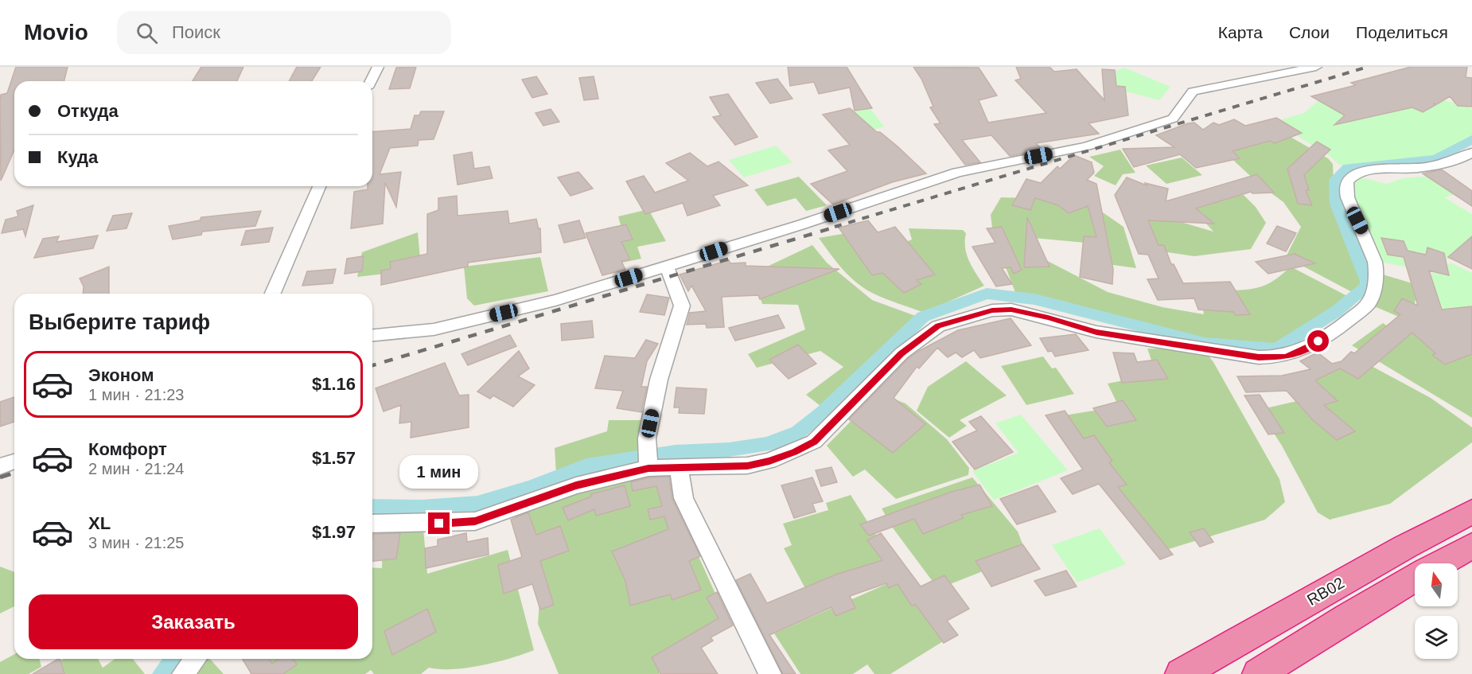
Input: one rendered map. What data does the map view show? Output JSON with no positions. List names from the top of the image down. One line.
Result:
{"streets":{"highway":["RB02"]},"north":"top","page":{"header":"Movio","search":"Поиск","nav":["Карта","Слои","Поделиться"],"banner":["Откуда","Куда"],"heading":"Выберите тариф","list":[{"name":"Эконом","note":"1 мин · 21:23","value":"$1.16"},{"name":"Комфорт","note":"2 мин · 21:24","value":"$1.57"},{"name":"XL","note":"3 мин · 21:25","value":"$1.97"}],"bubble":"1 мин","buttons":"Заказать"}}
